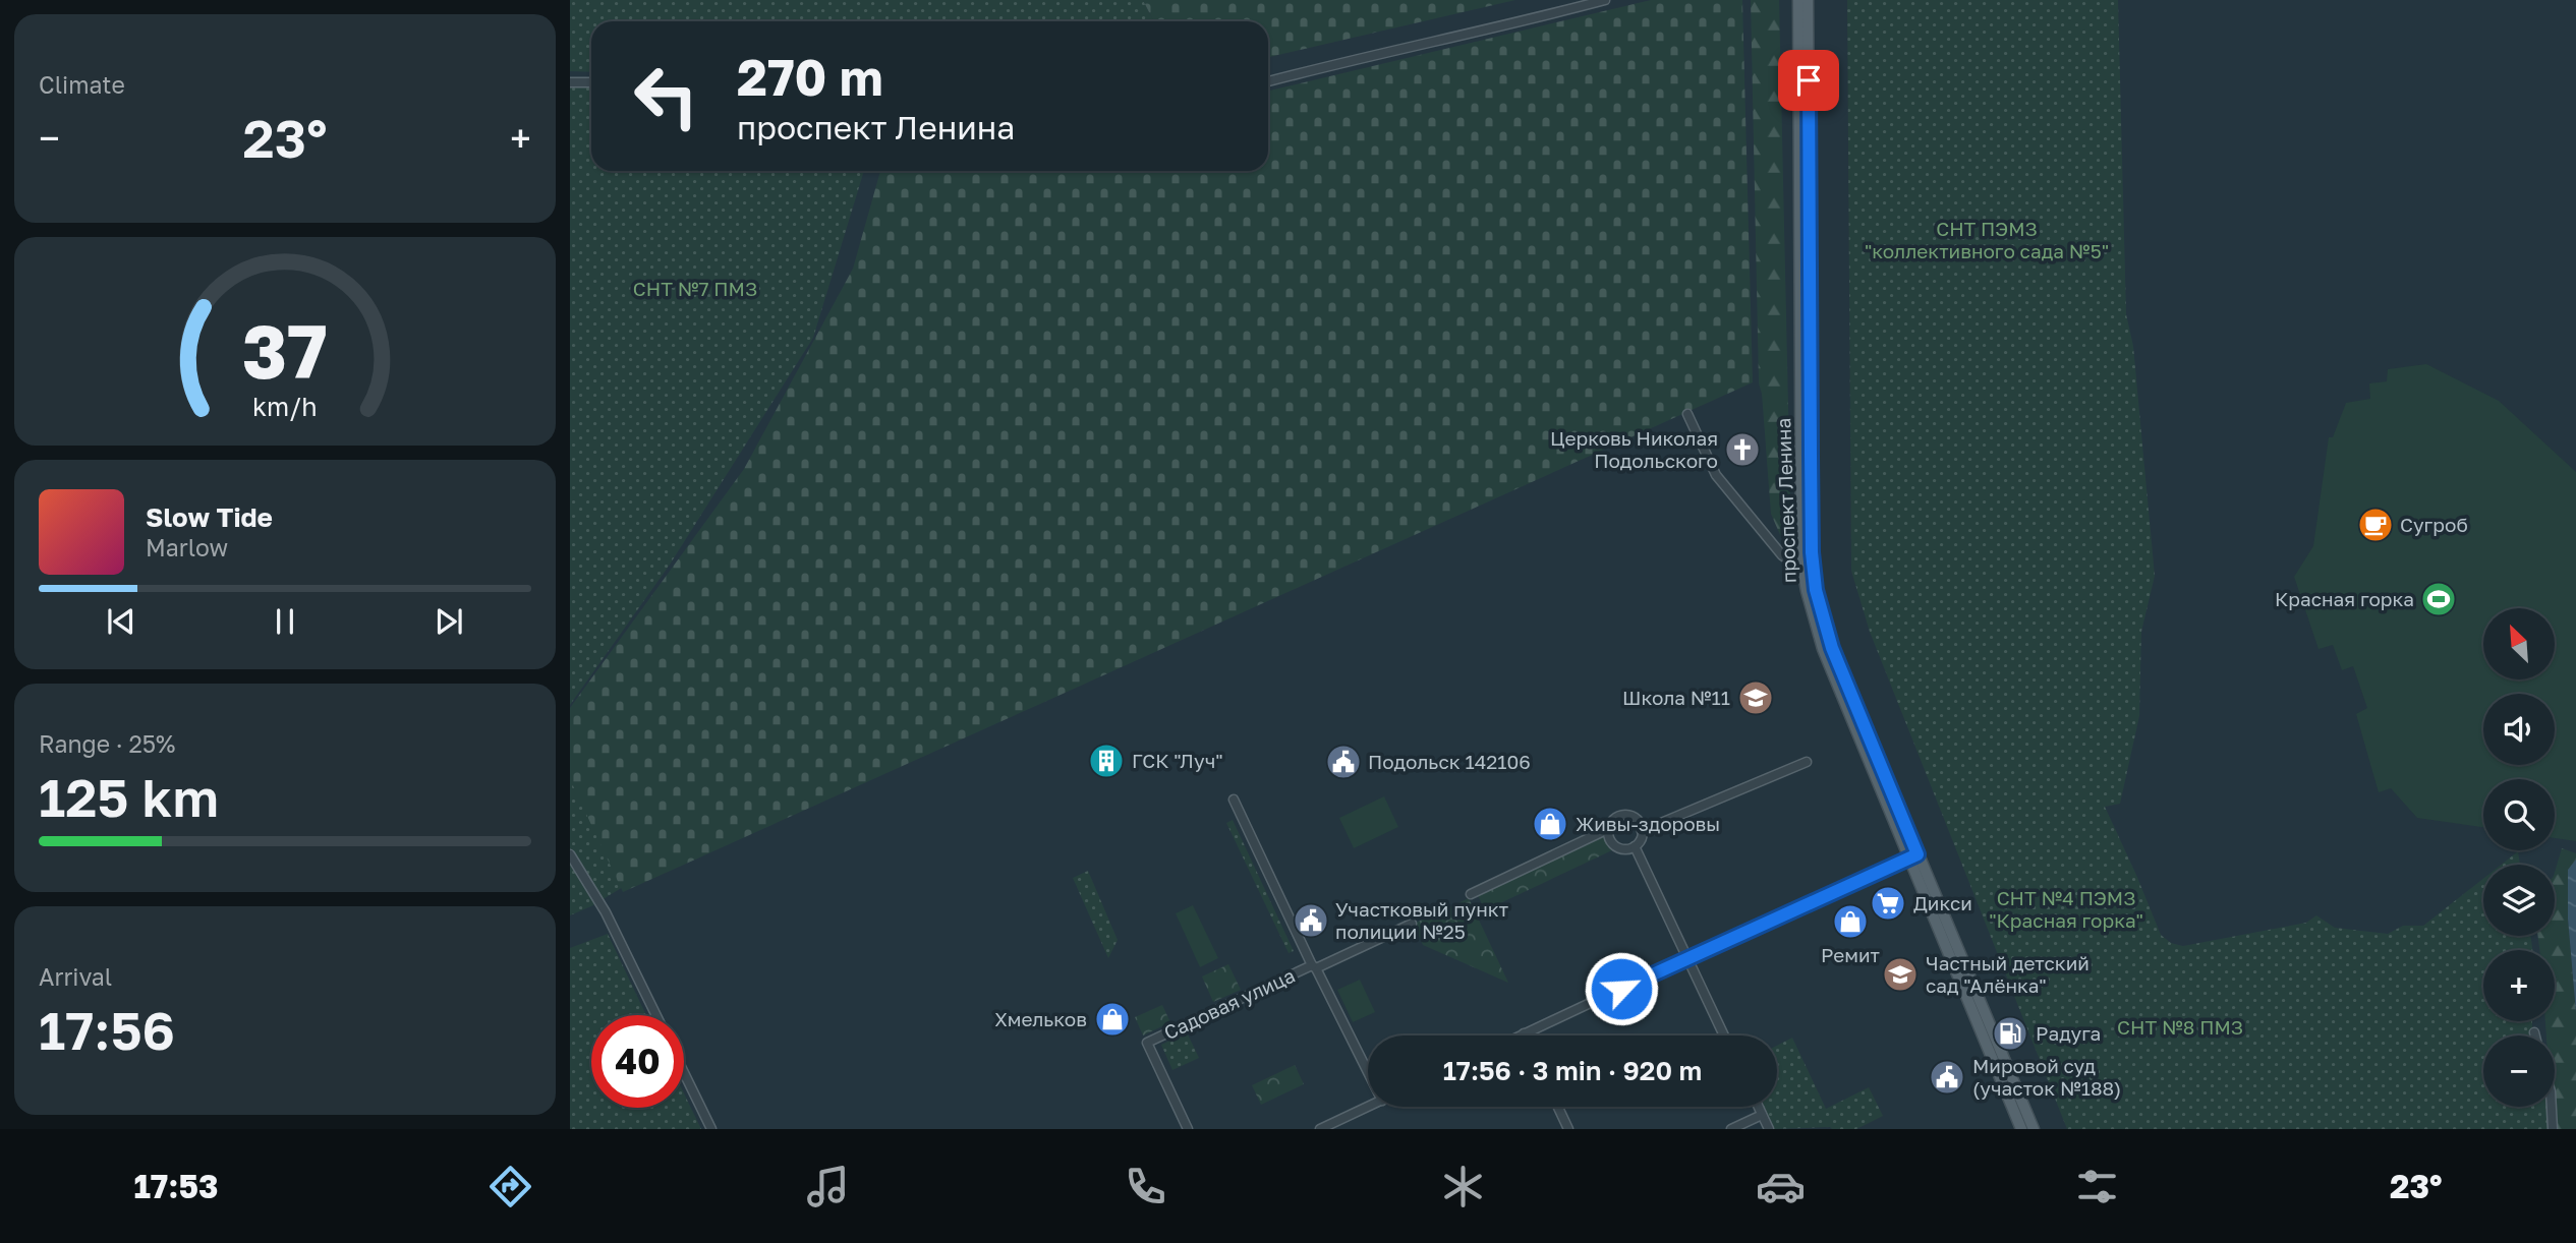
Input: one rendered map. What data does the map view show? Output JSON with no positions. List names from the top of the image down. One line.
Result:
{"streets":{"main road":["проспект Ленина"],"street":["Садовая улица"]},"parks":["СНТ ПЭМЗ \"коллективного сада №5\"","СНТ №7 ПМЗ","СНТ №4 ПЭМЗ \"Красная горка\"","СНТ №8 ПМЗ"],"places":{"church":["Церковь Николая Подольского"],"cafe":["Сугроб"],"sports":["Красная горка"],"school or university":["Школа №11","Частный детский сад \"Алёнка\""],"building":["ГСК \"Луч\""],"public building":["Подольск 142106","Участковый пункт полиции №25","Мировой суд (участок №188)"],"shop":["Живы-здоровы","Ремит","Хмельков"],"supermarket":["Дикси"],"fuel station":["Радуга"]},"north":"top left","page":{"tile":["Climate",["Range · 25%","125 km"],["Arrival","17:56"]],"turn":["270 m","проспект Ленина"],"heat":["−","23°","+"],"song":["Slow Tide","Marlow"],"map_buttons":["+","−"],"limit":"40","trip":"17:56 · 3 min · 920 m","tabs":["17:53","23°"],"gauge":["37","km/h"]}}
